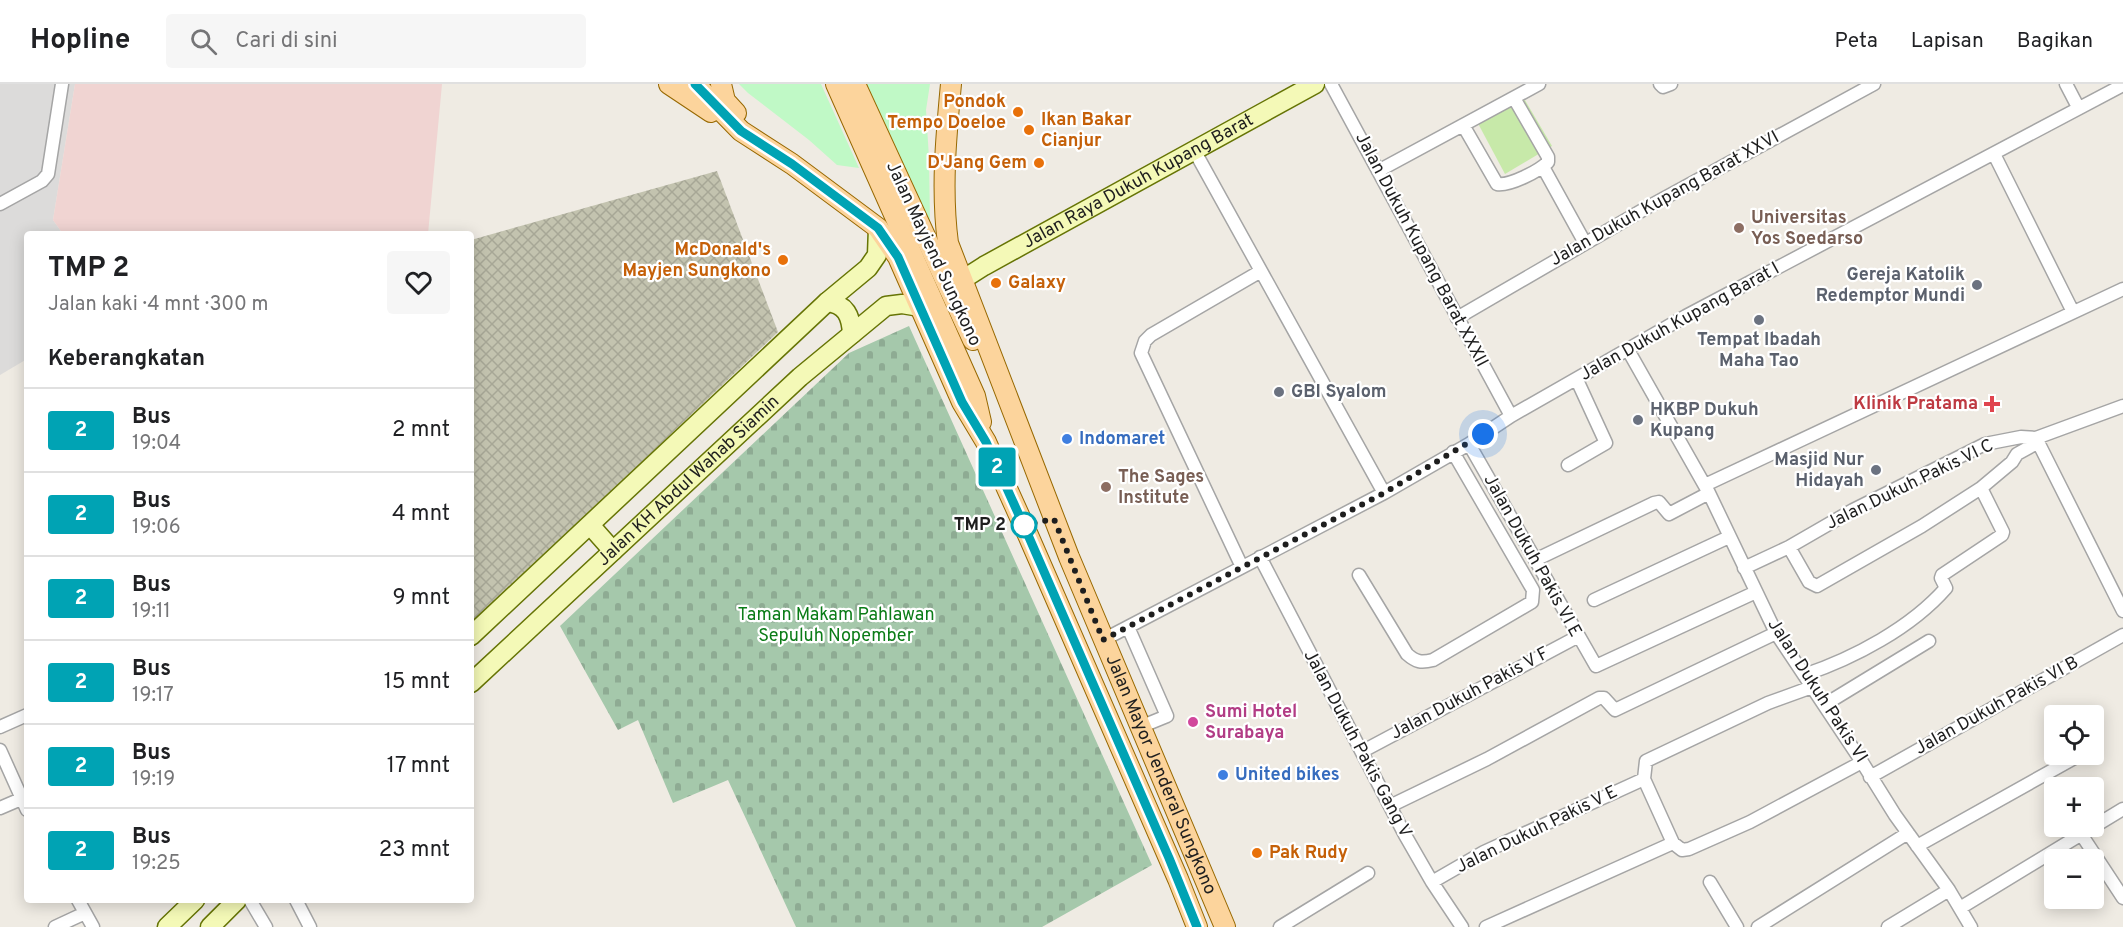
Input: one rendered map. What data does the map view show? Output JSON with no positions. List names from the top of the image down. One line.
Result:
{"streets":{"main road":["Jalan Raya Dukuh Kupang Barat","Jalan Mayjend Sungkono","Jalan KH Abdul Wahab Siamin","Jalan Mayor Jenderal Sungkono"],"street":["Jalan Dukuh Kupang Barat XXVI","Jalan Dukuh Kupang Barat XXXII","Jalan Dukuh Kupang Barat I","Jalan Dukuh Pakis VI C","Jalan Dukuh Pakis VI E","Jalan Dukuh Pakis VI","Jalan Dukuh Pakis V F","Jalan Dukuh Pakis VI B","Jalan Dukuh Pakis Gang V","Jalan Dukuh Pakis V E"]},"crossings":[["Jalan Dukuh Kupang Barat XXVI","Jalan Dukuh Kupang Barat XXXII"],["Jalan Dukuh Kupang Barat XXXII","Jalan Dukuh Kupang Barat I"],["Jalan Mayjend Sungkono","Jalan Mayor Jenderal Sungkono"],["Jalan Dukuh Kupang Barat I","Jalan Dukuh Pakis VI E"],["Jalan Dukuh Kupang Barat I","Jalan Dukuh Pakis VI"],["Jalan Dukuh Kupang Barat I","Jalan Dukuh Pakis Gang V"],["Jalan Dukuh Kupang Barat I","Jalan Mayor Jenderal Sungkono"],["Jalan Dukuh Pakis VI C","Jalan Dukuh Pakis VI"],["Jalan Dukuh Pakis VI E","Jalan Dukuh Pakis VI"],["Jalan Dukuh Pakis VI E","Jalan Dukuh Pakis V F"],["Jalan Dukuh Pakis VI","Jalan Dukuh Pakis VI B"],["Jalan Dukuh Pakis V F","Jalan Dukuh Pakis Gang V"],["Jalan Dukuh Pakis Gang V","Jalan Dukuh Pakis V E"]],"parks":["Taman Makam Pahlawan Sepuluh Nopember"],"places":{"other":["Pondok Tempo Doeloe","Ikan Bakar Cianjur","D'Jang Gem","Universitas Yos Soedarso","McDonald's Mayjen Sungkono","Galaxy","Gereja Katolik Redemptor Mundi","Tempat Ibadah Maha Tao","GBI Syalom","HKBP Dukuh Kupang","Indomaret","Masjid Nur Hidayah","The Sages Institute","TMP 2","Sumi Hotel Surabaya","United bikes","Pak Rudy"],"health":["Klinik Pratama"]},"lines":["bus line 2"],"page":{"header":"Hopline","search":"Cari di sini","nav":["Peta","Lapisan","Bagikan"],"on_map":"2","heading":[["TMP 2","Jalan kaki · 4 mnt · 300 m"],"Keberangkatan"],"list":[{"mark":"2","name":"Bus","note":"19:04","value":"2 mnt"},{"mark":"2","name":"Bus","note":"19:06","value":"4 mnt"},{"mark":"2","name":"Bus","note":"19:11","value":"9 mnt"},{"mark":"2","name":"Bus","note":"19:17","value":"15 mnt"},{"mark":"2","name":"Bus","note":"19:19","value":"17 mnt"},{"mark":"2","name":"Bus","note":"19:25","value":"23 mnt"}],"map_buttons":["+","−"]}}
